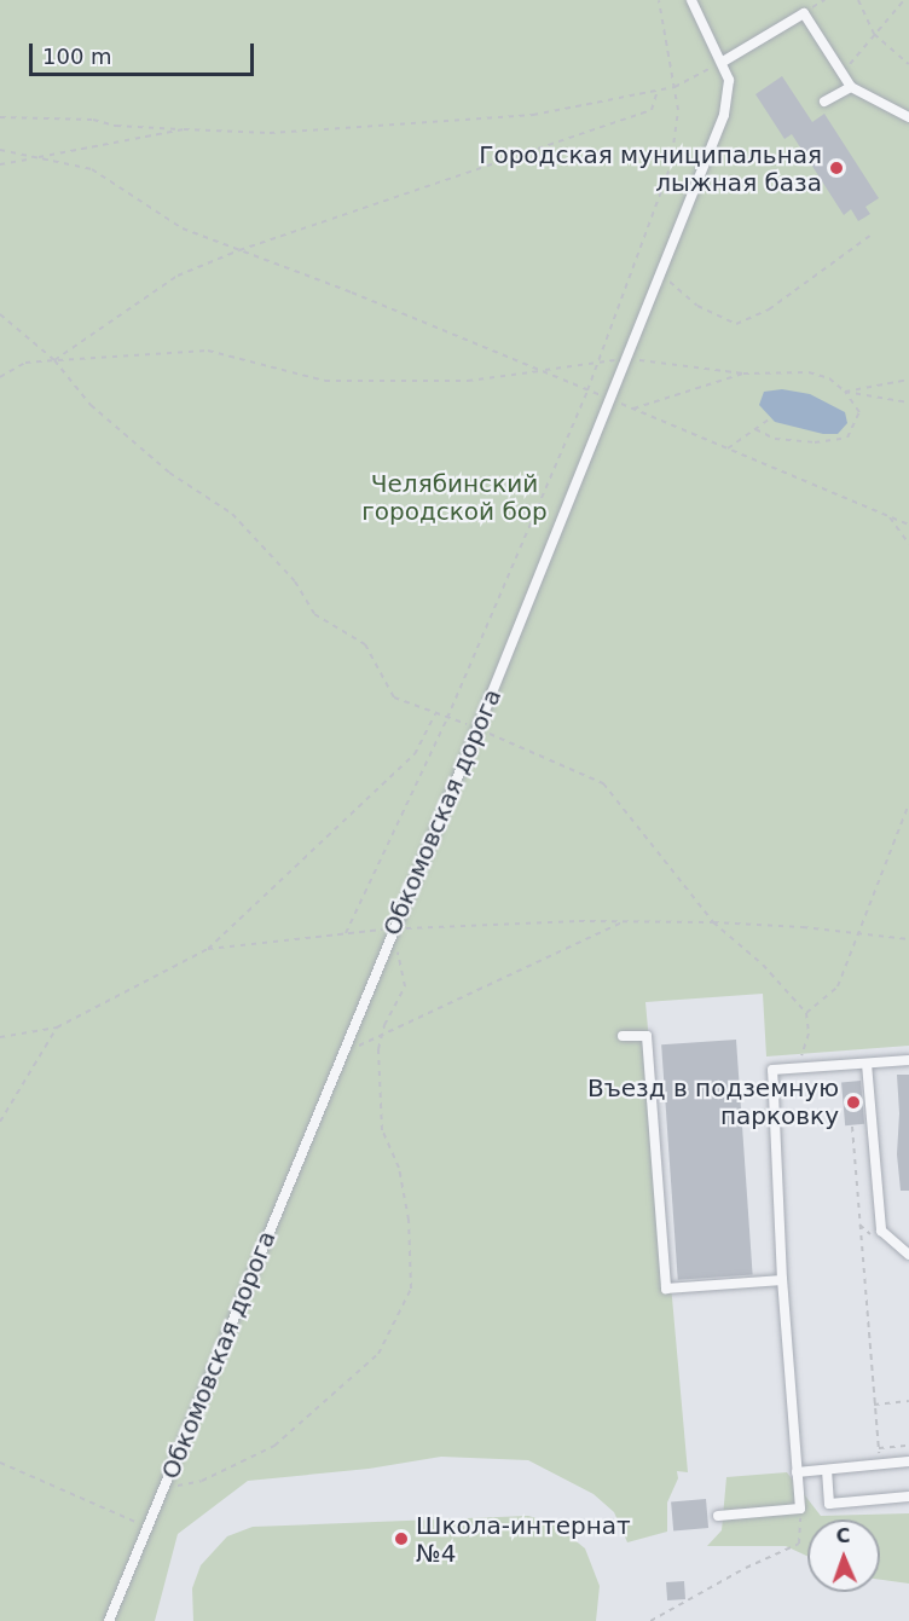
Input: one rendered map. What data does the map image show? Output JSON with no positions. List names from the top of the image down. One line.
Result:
{"streets":{"lane":["Обкомовская дорога"]},"parks":["Челябинский городской бор"],"places":["Городская муниципальная лыжная база","Въезд в подземную парковку","Школа-интернат №4"],"scale_bar":"100 m","north":"top"}
